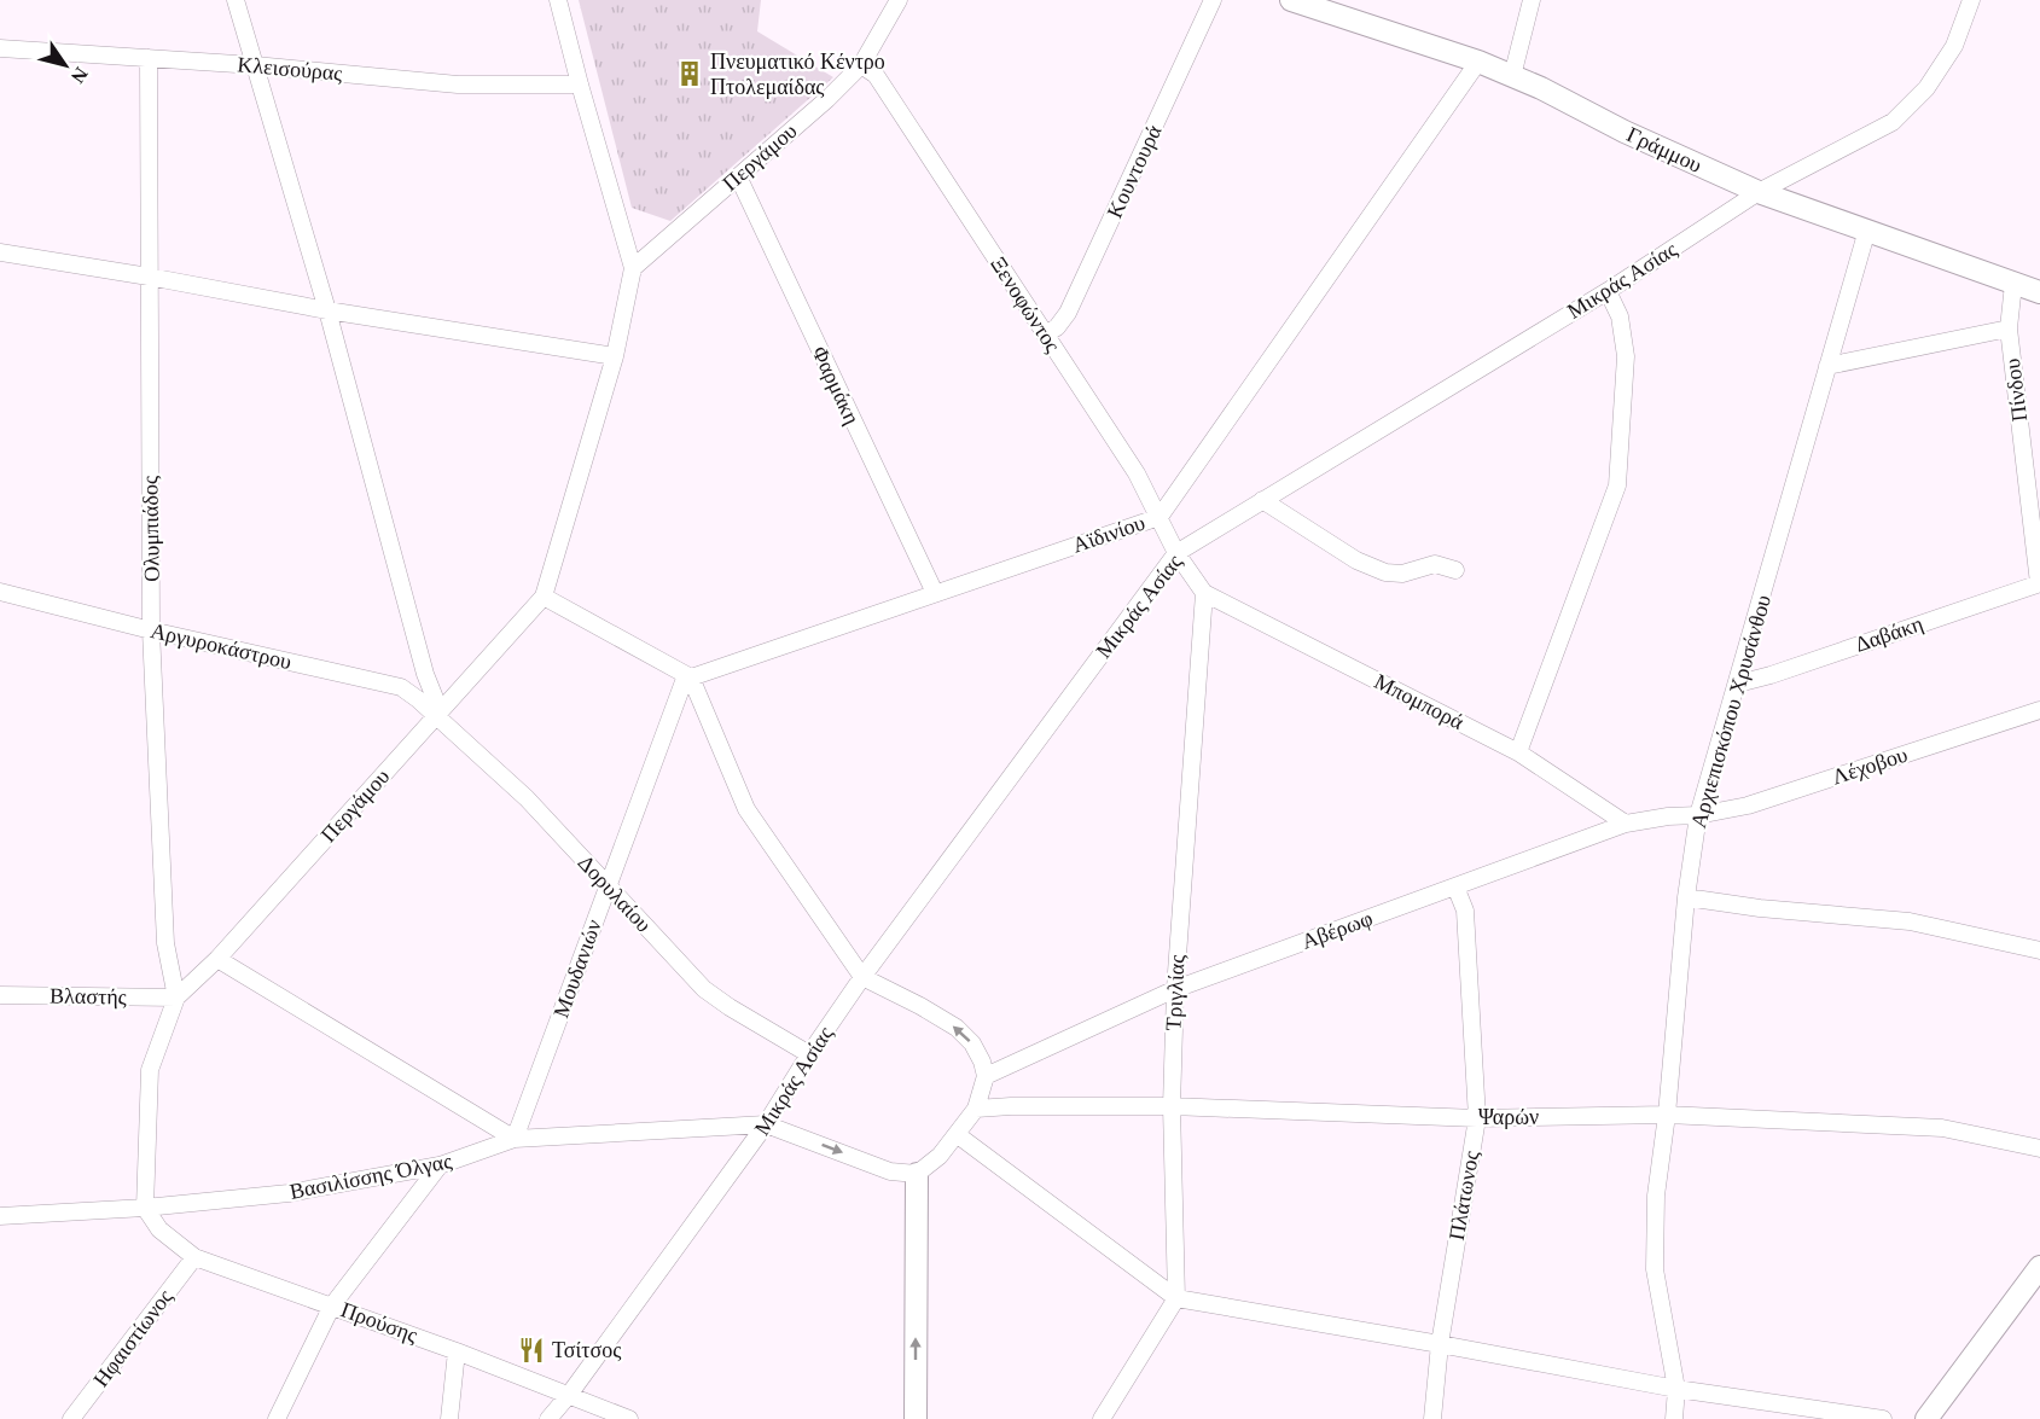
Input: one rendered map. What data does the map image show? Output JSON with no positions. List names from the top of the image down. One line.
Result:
{"streets":{"street":["Κλεισούρας","Γράμμου","Περγάμου","Κουντουρά","Μικράς Ασίας","Ξενοφώντος","Φαρμάκη","Πίνδου","Ολυμπιάδος","Αϊδινίου","Δαβάκη","Αργυροκάστρου","Μπομπορά","Αρχιεπισκόπου Χρυσάνθου","Λέχοβου","Δορυλαίου","Αβέρωφ","Μουδανιών","Τριγλίας","Βλαστής","Ψαρών","Βασιλίσσης Όλγας","Πλάτωνος","Προύσης","Ηφαιστίωνος"]},"crossings":[["Κλεισούρας","Περγάμου"],["Κλεισούρας","Ολυμπιάδος"],["Γράμμου","Μικράς Ασίας"],["Γράμμου","Πίνδου"],["Γράμμου","Αϊδινίου"],["Γράμμου","Αρχιεπισκόπου Χρυσάνθου"],["Περγάμου","Ξενοφώντος"],["Περγάμου","Φαρμάκη"],["Περγάμου","Ολυμπιάδος"],["Περγάμου","Αργυροκάστρου"],["Περγάμου","Δορυλαίου"],["Περγάμου","Βλαστής"],["Περγάμου","Βασιλίσσης Όλγας"],["Περγάμου","Προύσης"],["Κουντουρά","Ξενοφώντος"],["Μικράς Ασίας","Ξενοφώντος"],["Μικράς Ασίας","Δορυλαίου"],["Μικράς Ασίας","Βασιλίσσης Όλγας"],["Μικράς Ασίας","Προύσης"],["Ξενοφώντος","Αϊδινίου"],["Φαρμάκη","Αϊδινίου"],["Πίνδου","Δαβάκη"],["Ολυμπιάδος","Αργυροκάστρου"],["Ολυμπιάδος","Βλαστής"],["Αϊδινίου","Μουδανιών"],["Δαβάκη","Αρχιεπισκόπου Χρυσάνθου"],["Αργυροκάστρου","Δορυλαίου"],["Μπομπορά","Αβέρωφ"],["Μπομπορά","Τριγλίας"],["Αρχιεπισκόπου Χρυσάνθου","Λέχοβου"],["Αρχιεπισκόπου Χρυσάνθου","Αβέρωφ"],["Αρχιεπισκόπου Χρυσάνθου","Ψαρών"],["Λέχοβου","Αβέρωφ"],["Δορυλαίου","Μουδανιών"],["Αβέρωφ","Τριγλίας"],["Αβέρωφ","Πλάτωνος"],["Μουδανιών","Βασιλίσσης Όλγας"],["Τριγλίας","Ψαρών"],["Ψαρών","Πλάτωνος"],["Βασιλίσσης Όλγας","Προύσης"],["Προύσης","Ηφαιστίωνος"]],"places":{"building":["Πνευματικό Κέντρο Πτολεμαίδας"],"restaurant":["Τσίτσος"]},"north":"bottom right"}
